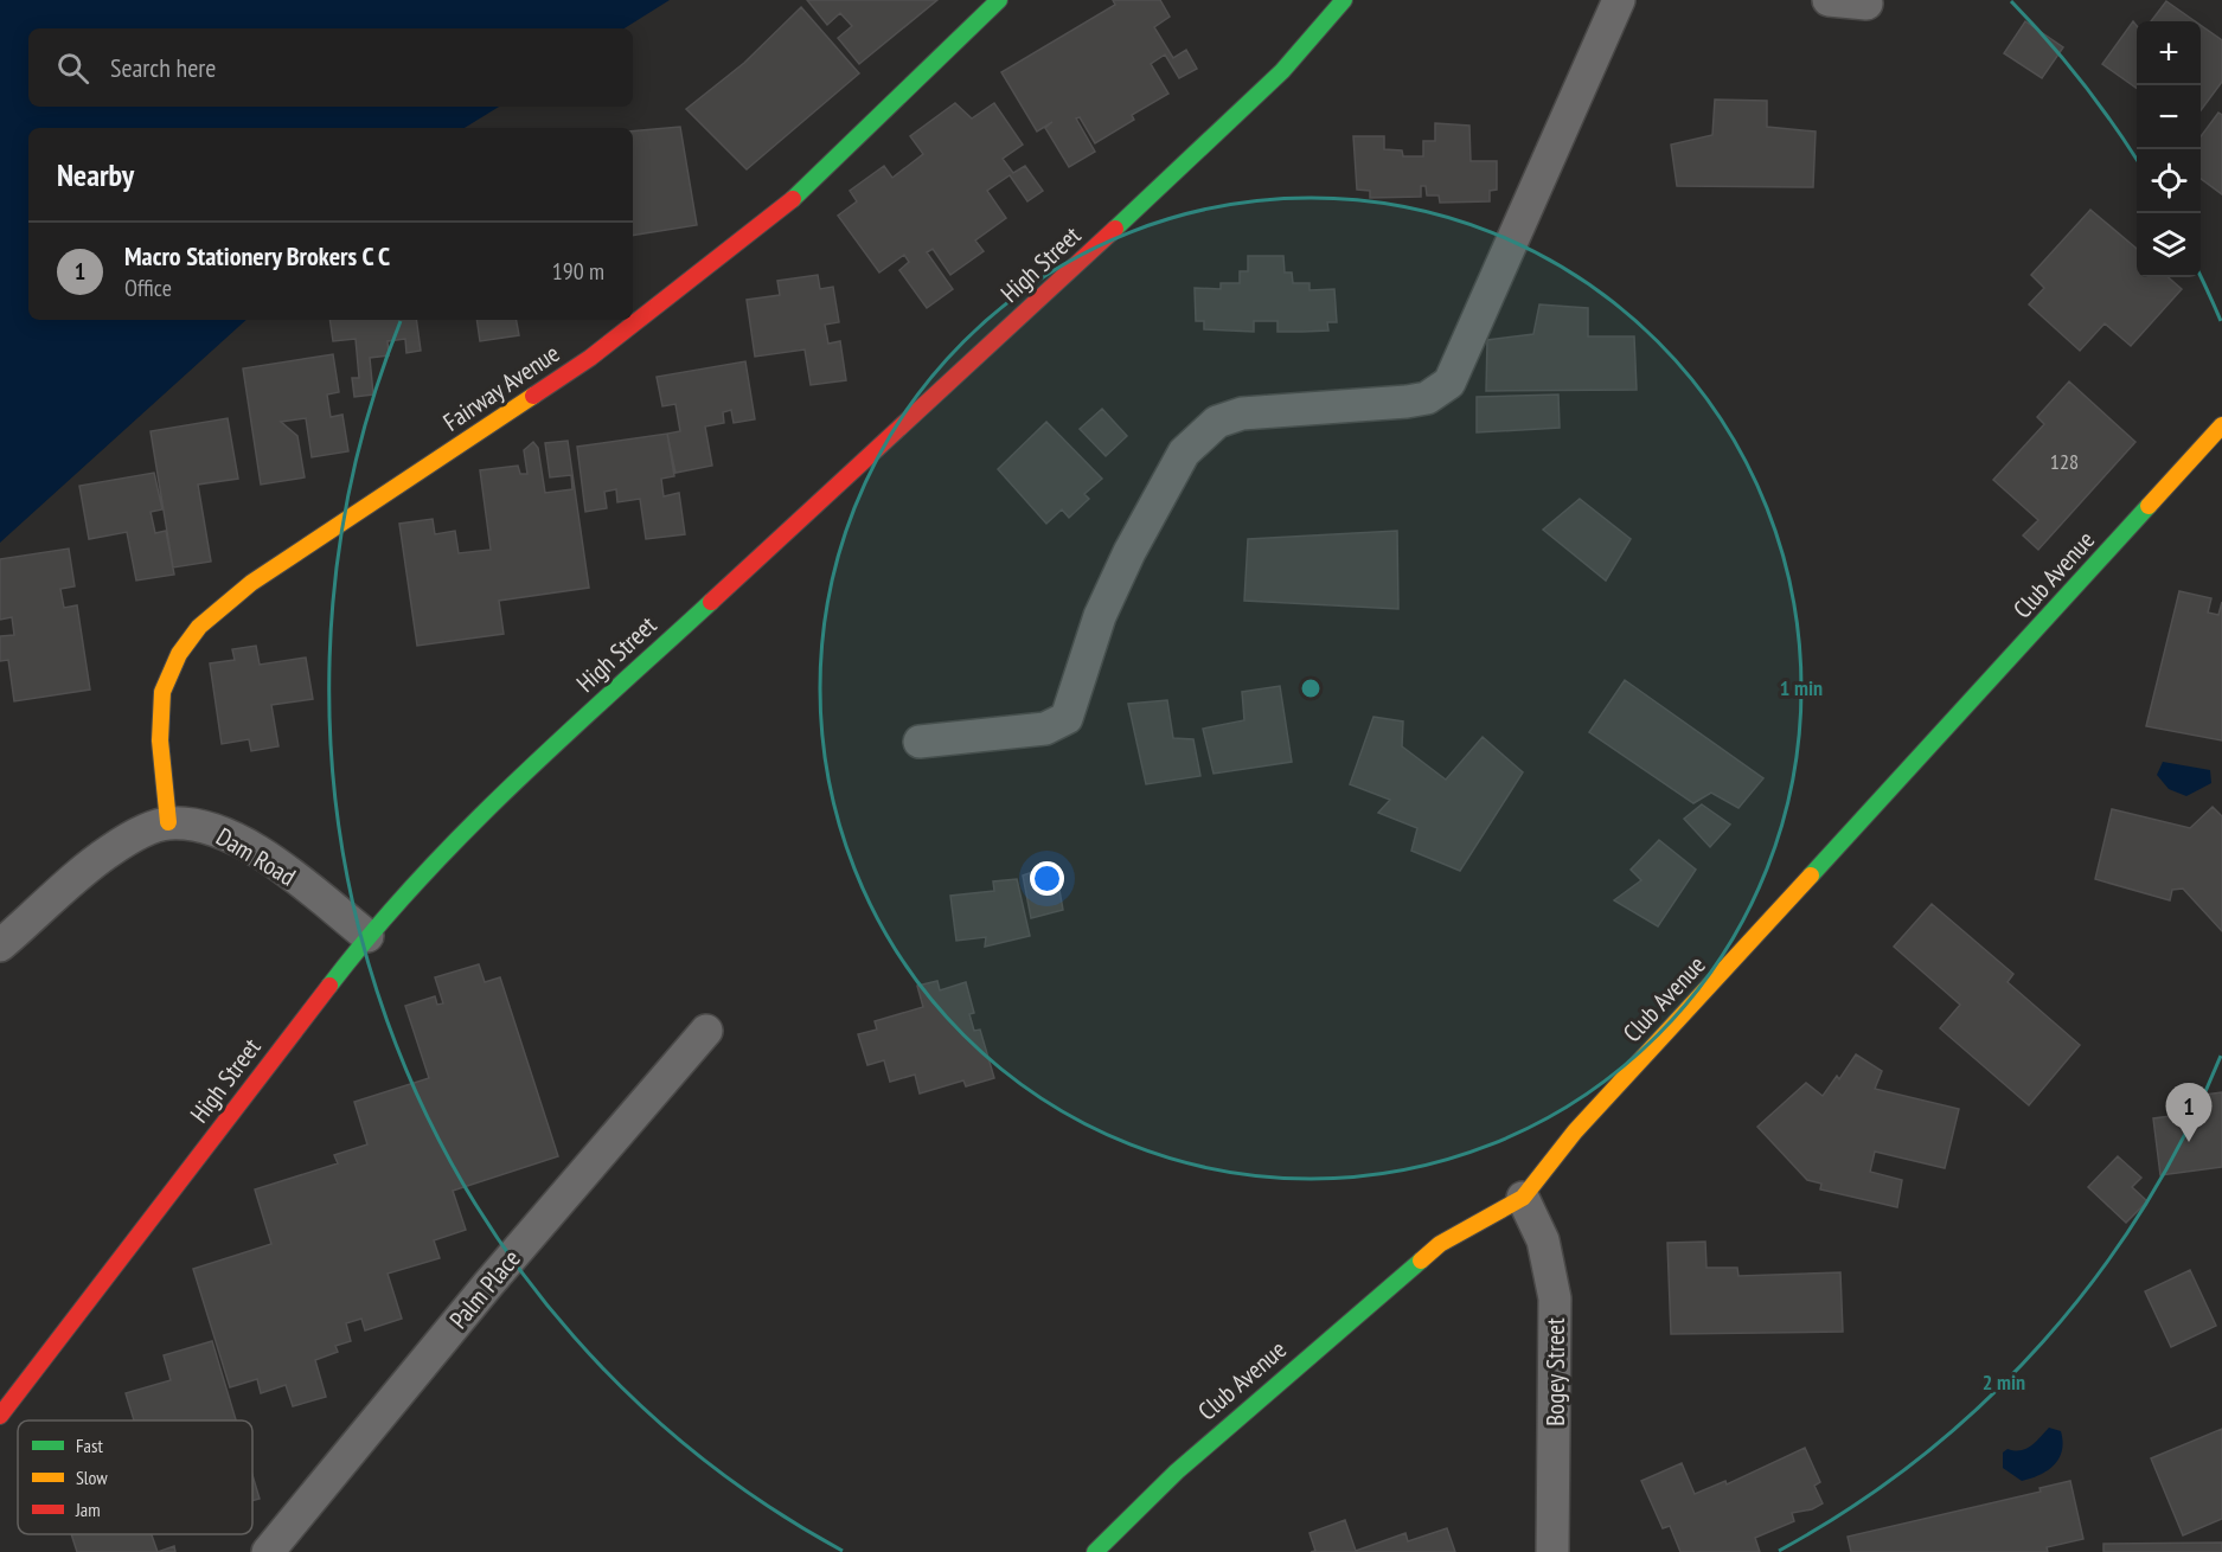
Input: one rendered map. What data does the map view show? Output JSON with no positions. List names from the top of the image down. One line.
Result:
{"streets":{"street":["High Street","Fairway Avenue","Club Avenue","Dam Road","Palm Place","Bogey Street"]},"crossings":[["High Street","Dam Road"],["Fairway Avenue","Dam Road"],["Club Avenue","Bogey Street"]],"house_numbers":["128"],"legend":["Fast","Slow","Jam"],"page":{"map_buttons":["+","−"],"search":"Search here","heading":"Nearby","list":[{"mark":"1","name":"Macro Stationery Brokers C C","note":"Office","value":"190 m"}],"pins":"1"},"rings":["1 min","2 min"]}
